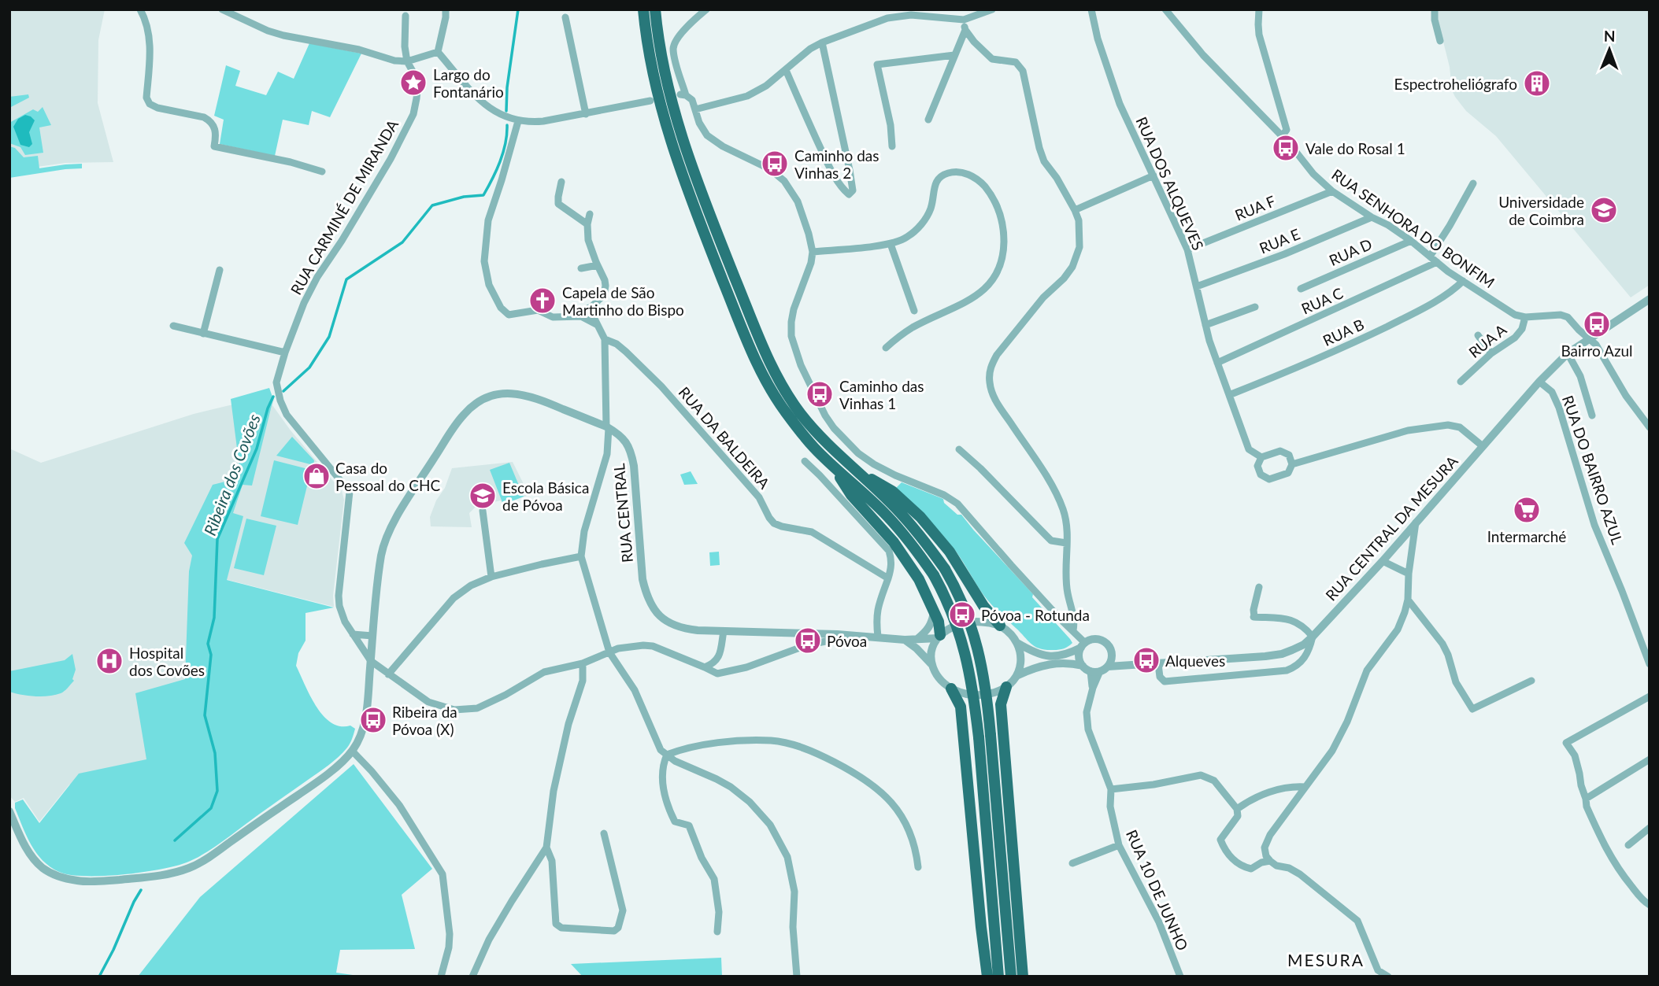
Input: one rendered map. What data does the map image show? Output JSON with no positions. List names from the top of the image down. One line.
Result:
{"streets":{"street":["RUA DOS ALQUEVES","RUA CARMINÉ DE MIRANDA","RUA F","RUA SENHORA DO BONFIM","RUA E","RUA D","RUA C","RUA B","RUA A","RUA DA BALDEIRA","RUA DO BAIRRO AZUL","RUA CENTRAL","RUA CENTRAL DA MESURA","RUA 10 DE JUNHO"]},"crossings":[["RUA DOS ALQUEVES","RUA F"],["RUA DOS ALQUEVES","RUA E"],["RUA DOS ALQUEVES","RUA C"],["RUA DOS ALQUEVES","RUA B"],["RUA CARMINÉ DE MIRANDA","RUA CENTRAL"],["RUA F","RUA SENHORA DO BONFIM"],["RUA SENHORA DO BONFIM","RUA E"],["RUA SENHORA DO BONFIM","RUA D"],["RUA SENHORA DO BONFIM","RUA C"],["RUA SENHORA DO BONFIM","RUA B"],["RUA SENHORA DO BONFIM","RUA A"],["RUA SENHORA DO BONFIM","RUA CENTRAL DA MESURA"],["RUA DO BAIRRO AZUL","RUA CENTRAL DA MESURA"],["RUA CENTRAL DA MESURA","RUA 10 DE JUNHO"]],"districts":["MESURA"],"water":["Ribeira dos Covões"],"places":{"place":["Largo do Fontanário"],"building":["Espectroheliógrafo"],"bus stop":["Vale do Rosal 1","Caminho das Vinhas 2","Bairro Azul","Caminho das Vinhas 1","Póvoa - Rotunda","Póvoa","Alqueves","Ribeira da Póvoa (X)"],"school or university":["Universidade de Coimbra","Escola Básica de Póvoa"],"church":["Capela de São Martinho do Bispo"],"shop":["Casa do Pessoal do CHC"],"supermarket":["Intermarché"],"hospital":["Hospital dos Covões"]},"north":"top"}
